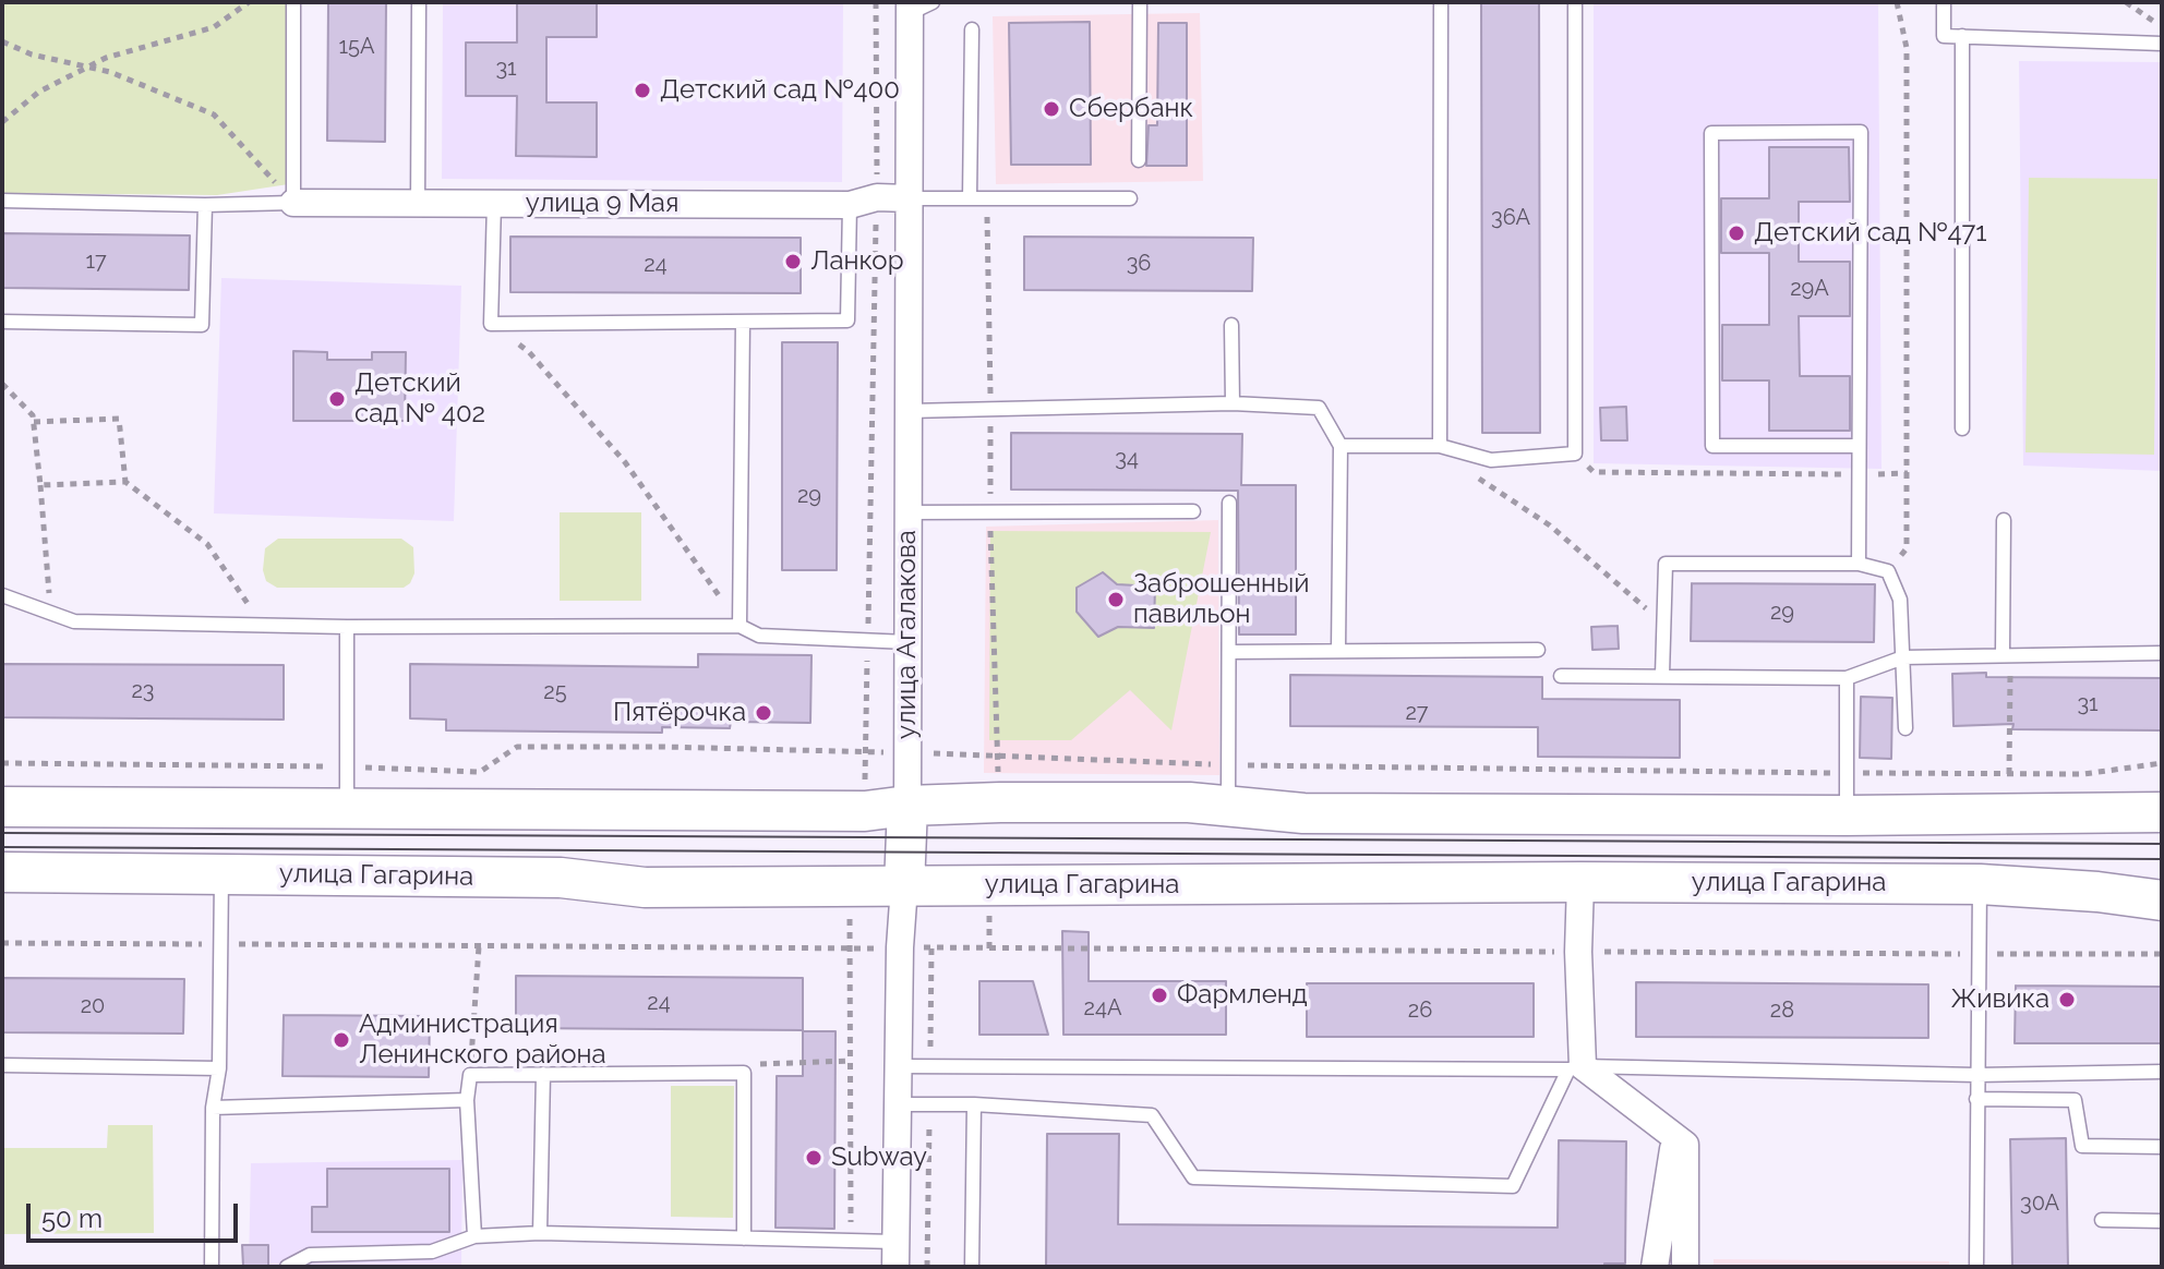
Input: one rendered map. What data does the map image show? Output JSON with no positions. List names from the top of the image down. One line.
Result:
{"streets":{"main road":["улица Агалакова","улица Гагарина"],"street":["улица 9 Мая"]},"crossings":[["улица 9 Мая","улица Агалакова"],["улица Агалакова","улица Гагарина"]],"places":["Детский сад №400","Сбербанк","Детский сад №471","Ланкор","Детский сад № 402","Заброшенный павильон","Пятёрочка","Фармленд","Живика","Администрация Ленинского района","Subway"],"house_numbers":["15А","31","36А","17","36","24","29А","34","29","29","23","25","31","27","24","20","24А","26","28","30А"],"scale_bar":"50 m"}
